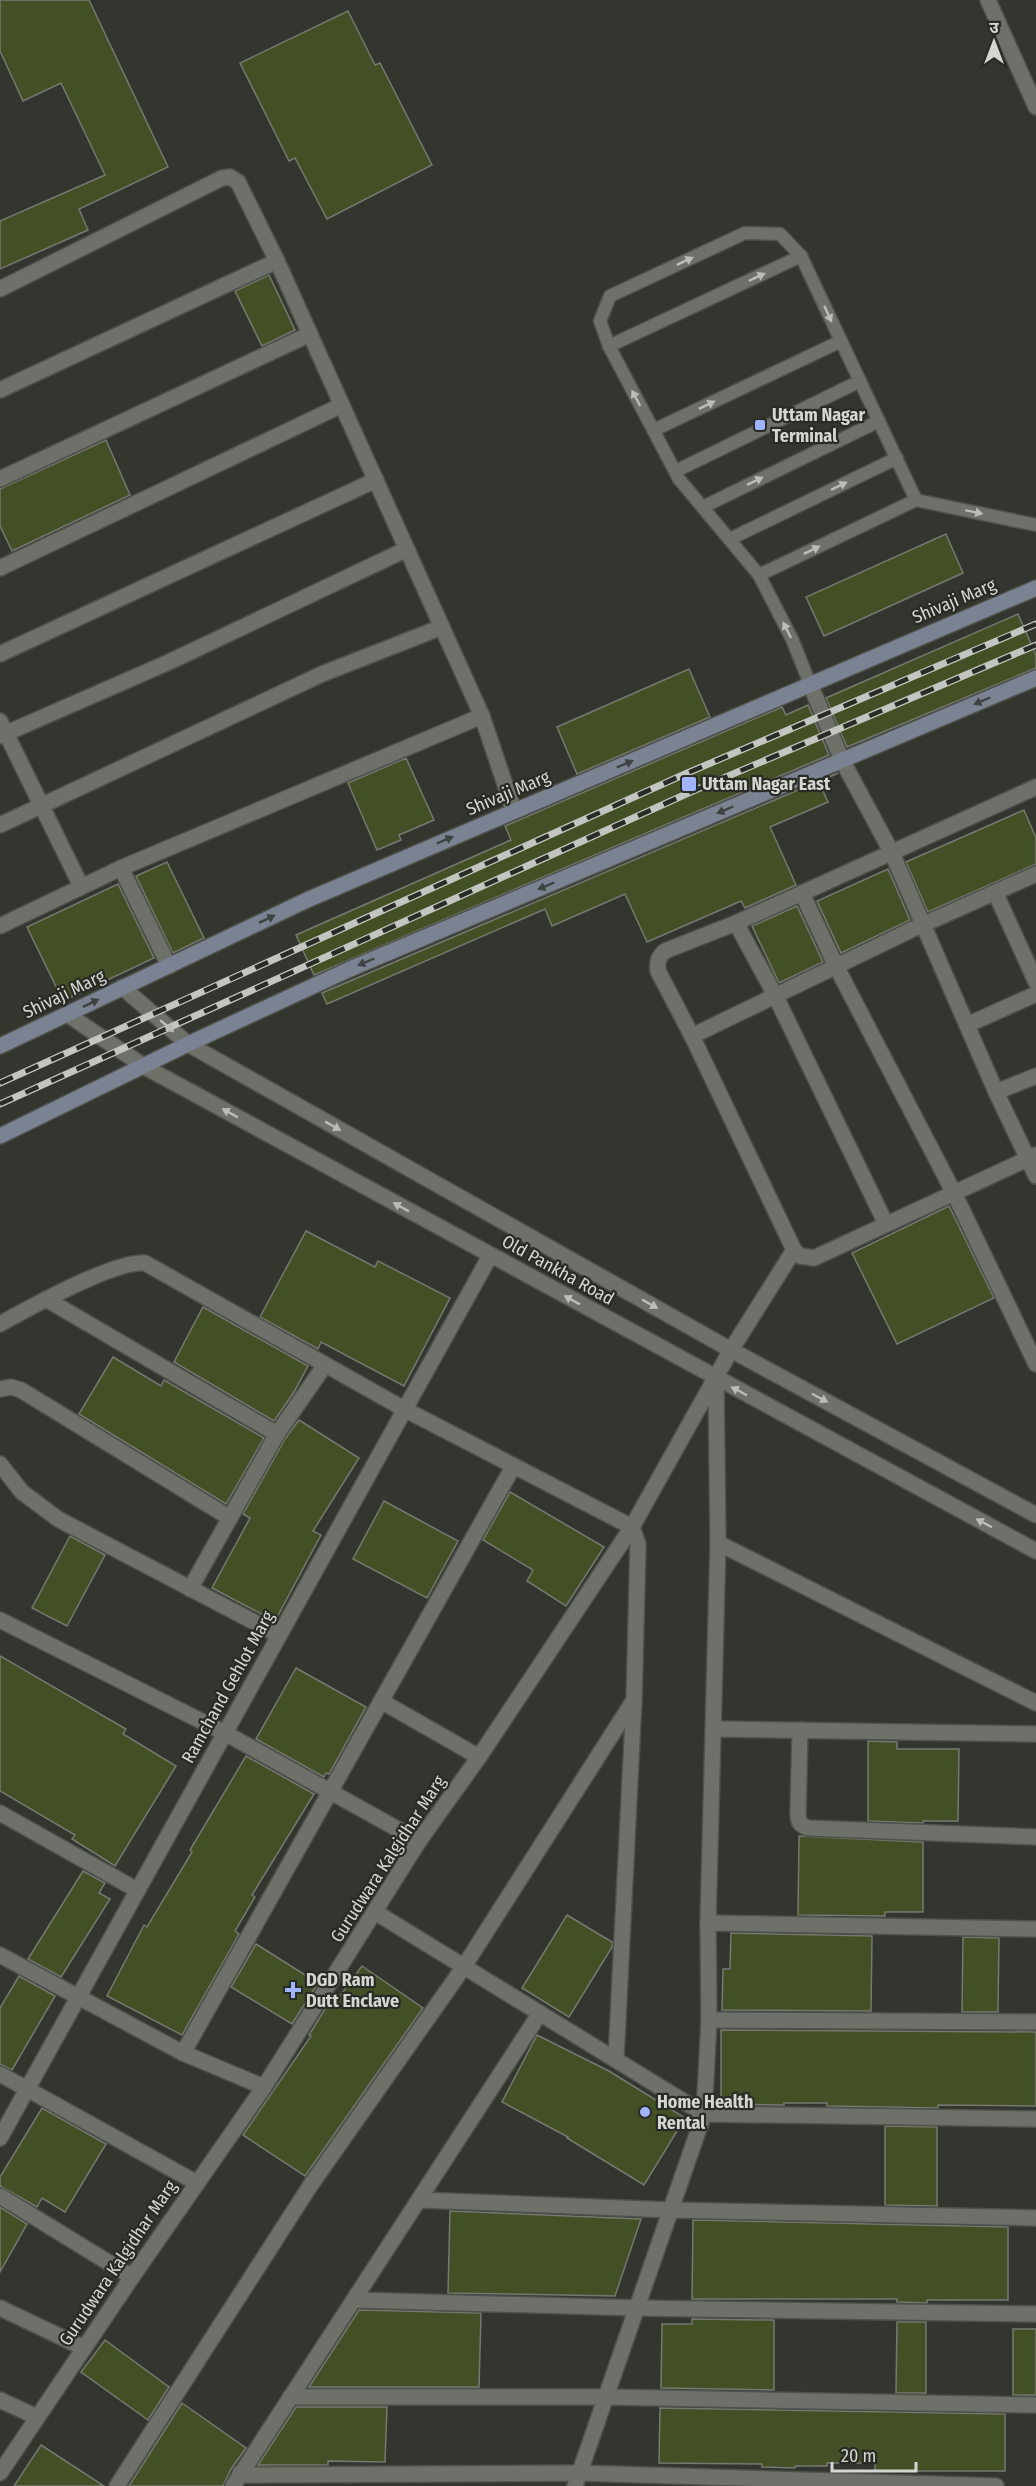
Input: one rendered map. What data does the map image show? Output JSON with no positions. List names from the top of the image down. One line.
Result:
{"streets":{"main road":["Shivaji Marg"],"street":["Old Pankha Road","Ramchand Gehlot Marg","Gurudwara Kalgidhar Marg"]},"crossings":[["Shivaji Marg","Old Pankha Road"],["Old Pankha Road","Ramchand Gehlot Marg"],["Old Pankha Road","Gurudwara Kalgidhar Marg"]],"places":{"transit":["Uttam Nagar Terminal","Uttam Nagar East"],"health":["DGD Ram Dutt Enclave"],"other":["Home Health Rental"]},"scale_bar":"20 m","north":"top"}
